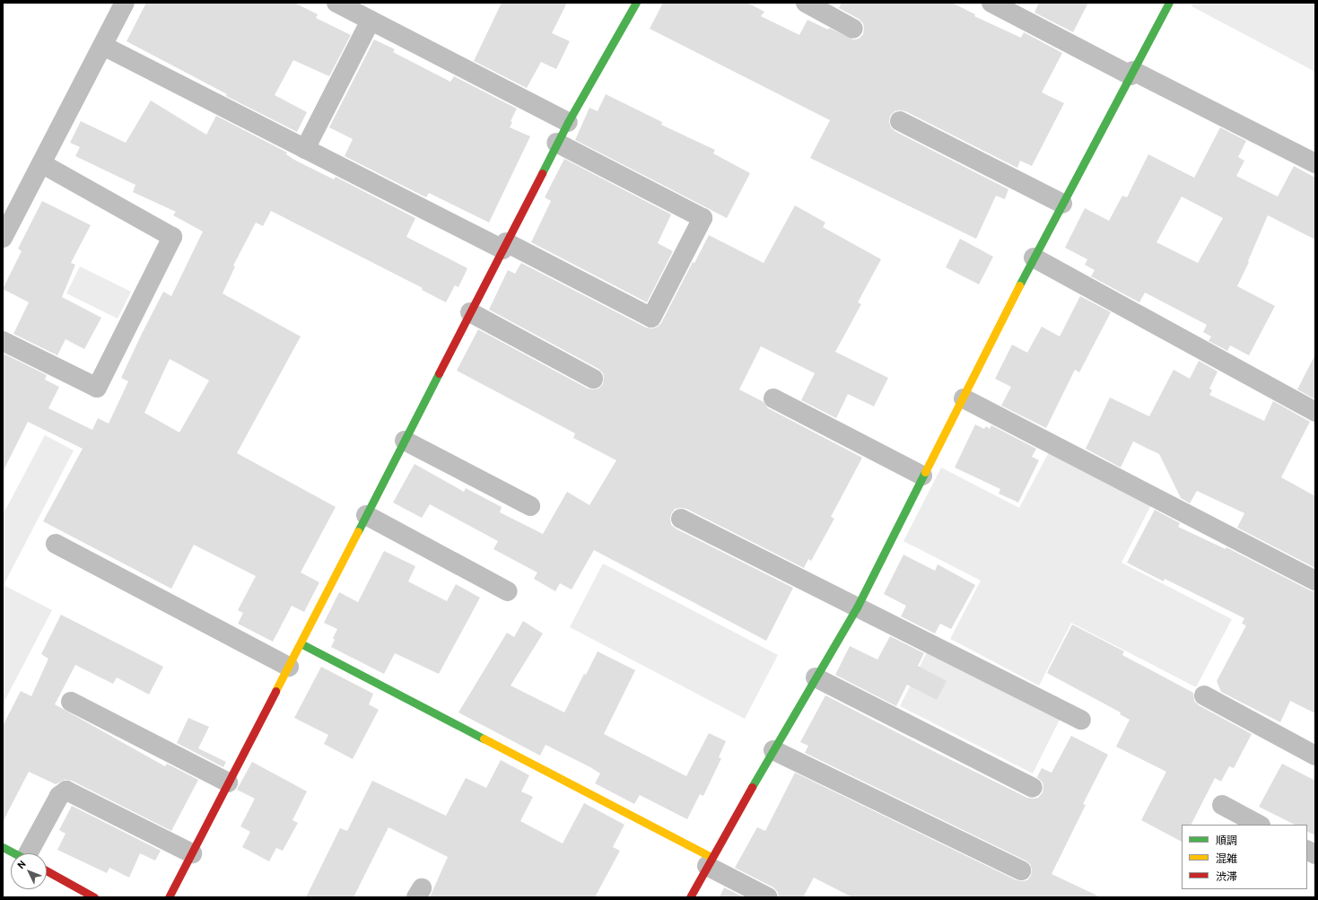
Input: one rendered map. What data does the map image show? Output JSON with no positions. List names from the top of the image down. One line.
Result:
{"legend":["順調","混雑","渋滞"],"north":"top left"}
